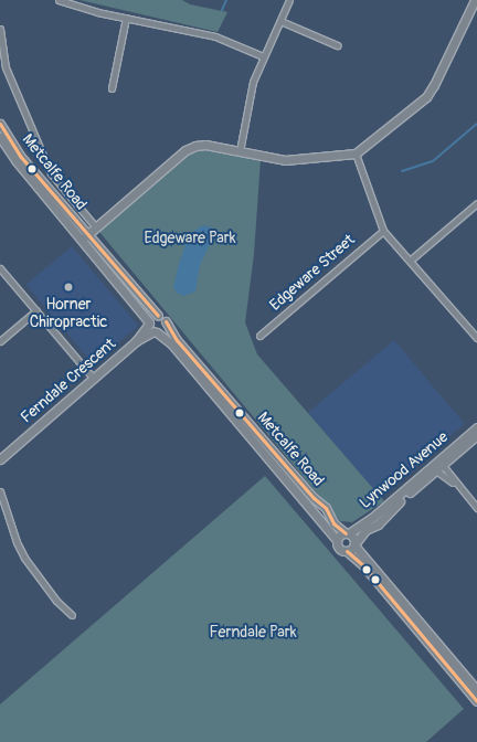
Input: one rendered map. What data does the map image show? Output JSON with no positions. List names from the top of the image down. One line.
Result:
{"streets":{"main road":["Metcalfe Road","Ferndale Crescent","Lynwood Avenue"],"street":["Edgeware Street"]},"crossings":[["Metcalfe Road","Ferndale Crescent"],["Metcalfe Road","Lynwood Avenue"]],"parks":["Edgeware Park","Ferndale Park"],"places":["Horner Chiropractic"]}
